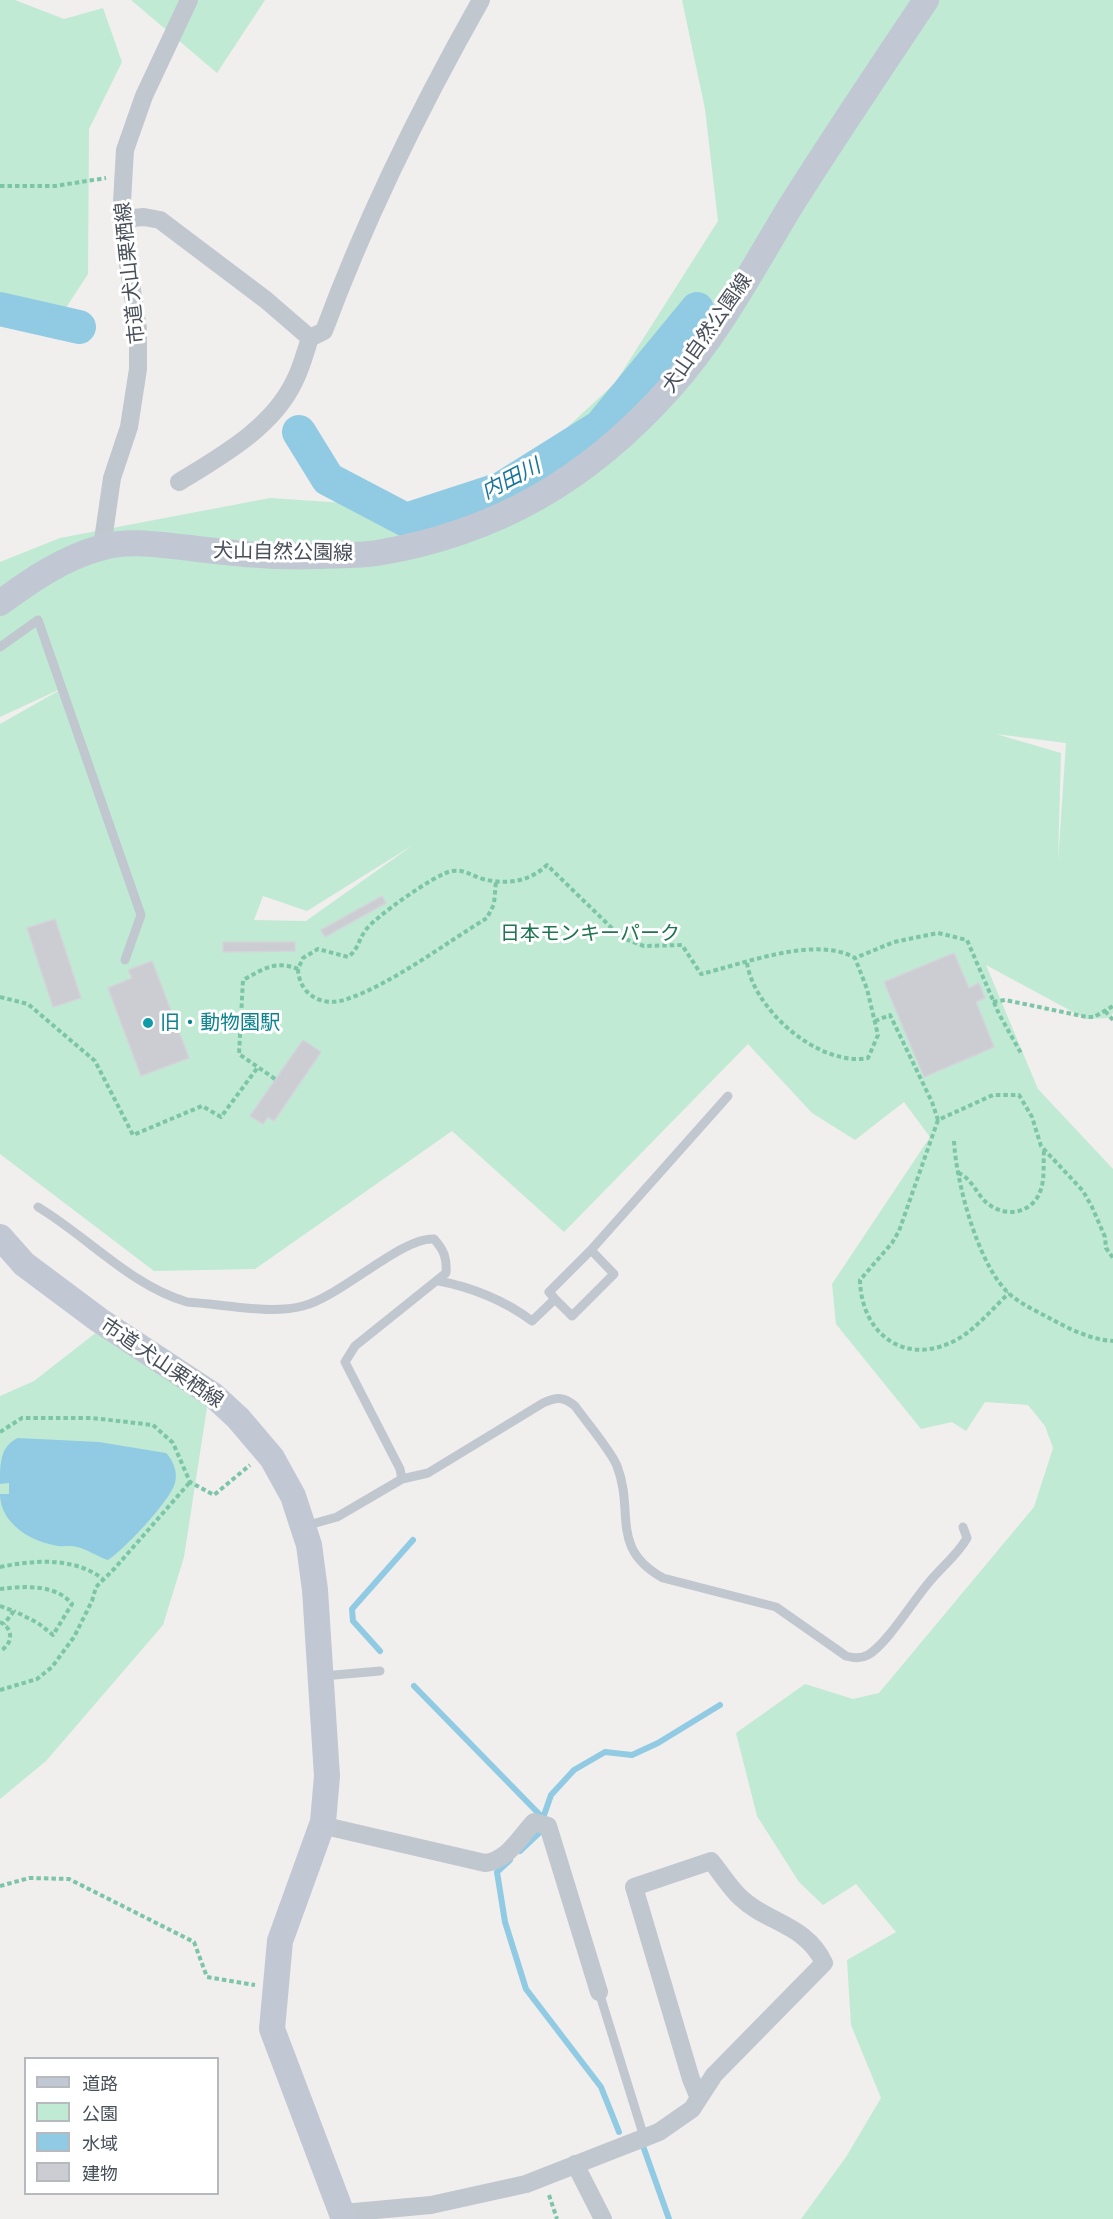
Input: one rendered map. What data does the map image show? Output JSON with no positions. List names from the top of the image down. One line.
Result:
{"streets":{"street":["市道 犬山栗栖線","犬山自然公園線"]},"crossings":[["市道 犬山栗栖線","犬山自然公園線"]],"water":["内田川"],"parks":["日本モンキーパーク"],"places":["旧・動物園駅"],"legend":["道路","公園","水域","建物"]}
